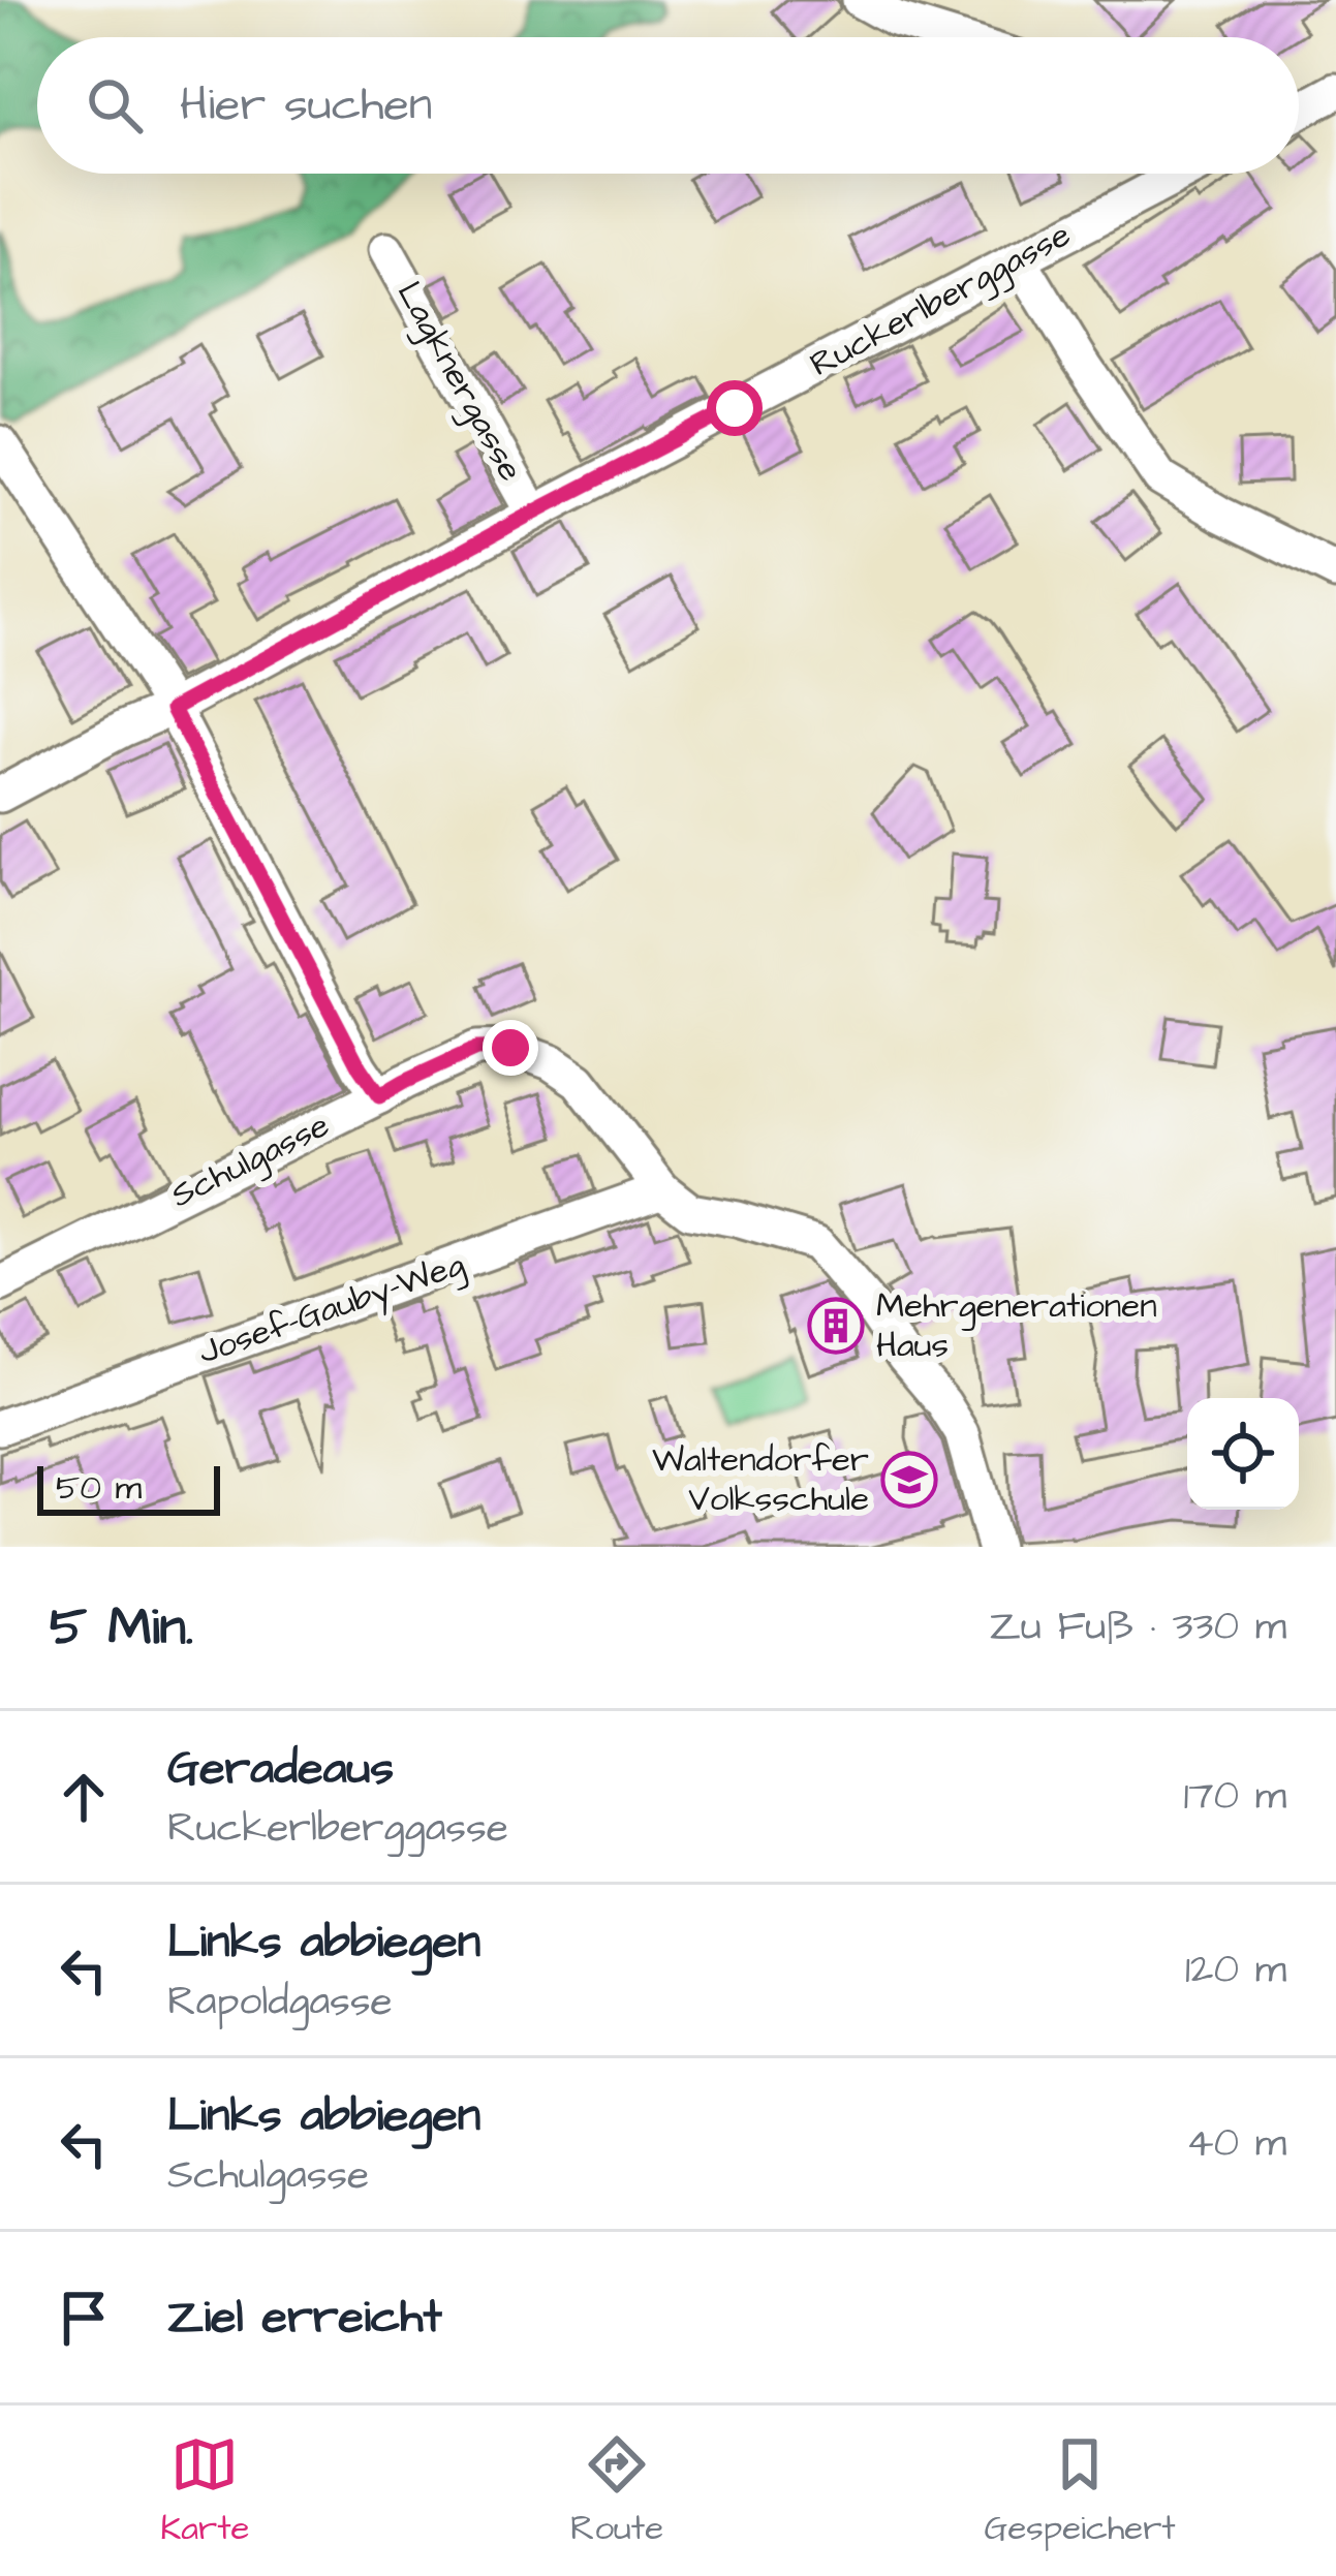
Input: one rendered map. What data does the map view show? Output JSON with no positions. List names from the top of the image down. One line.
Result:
{"streets":{"street":["Ruckerlberggasse","Lagknergasse","Schulgasse","Josef-Gauby-Weg"]},"crossings":[["Ruckerlberggasse","Lagknergasse"],["Schulgasse","Josef-Gauby-Weg"]],"places":{"building":["Mehrgenerationen Haus"],"school or university":["Waltendorfer Volksschule"]},"scale_bar":"50 m","page":{"search":"Hier suchen","scale":"50 m","heading":["5 Min.","Zu Fuß · 330 m"],"list":[["Geradeaus","Ruckerlberggasse","170 m"],["Links abbiegen","Rapoldgasse","120 m"],["Links abbiegen","Schulgasse","40 m"],"Ziel erreicht"],"nav":["Karte","Route","Gespeichert"]}}
